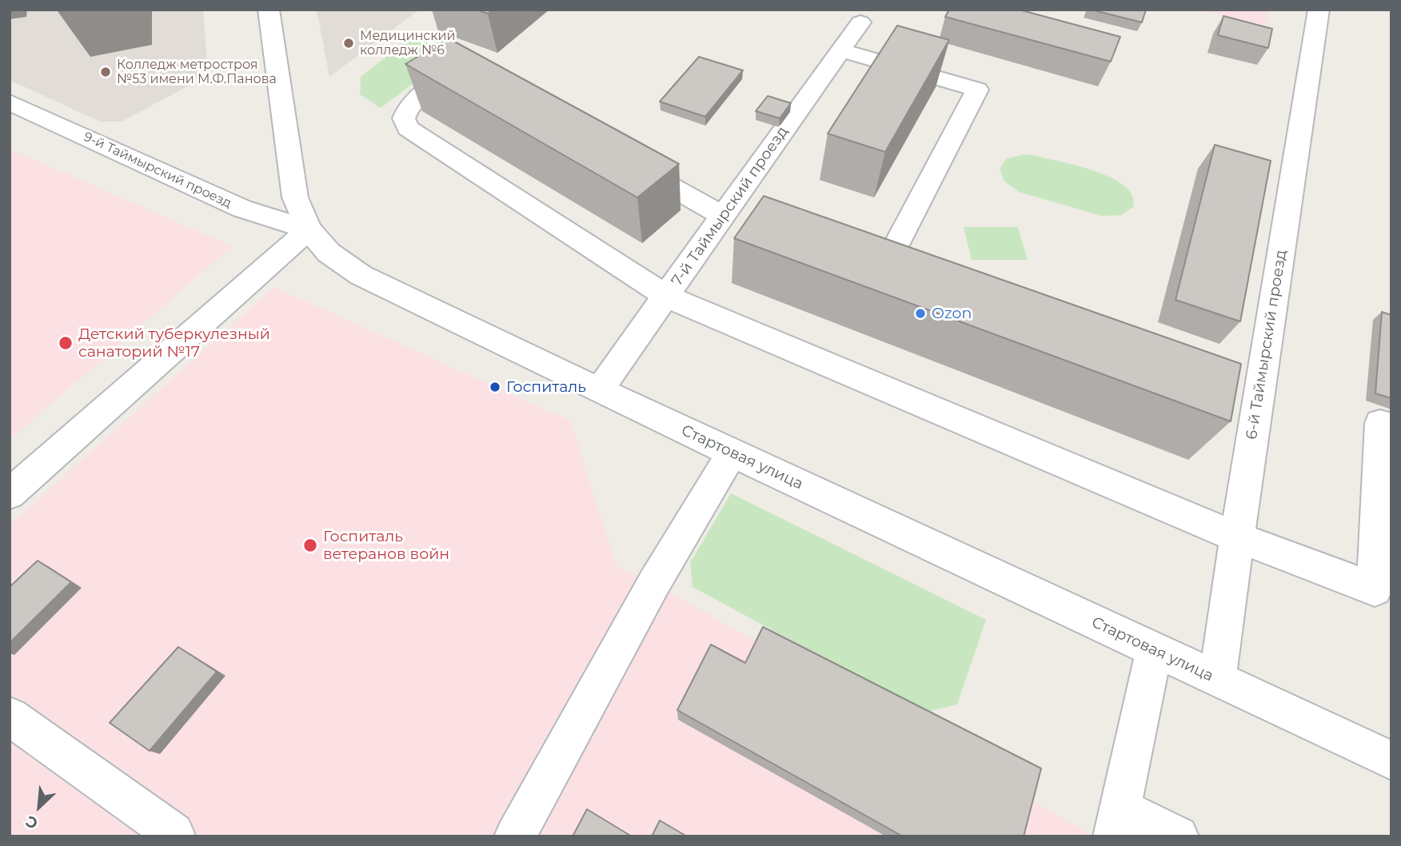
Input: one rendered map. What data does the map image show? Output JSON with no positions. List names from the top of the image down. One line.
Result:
{"streets":{"street":["9-й Таймырский проезд","7-й Таймырский проезд","6-й Таймырский проезд","Стартовая улица"]},"crossings":[["9-й Таймырский проезд","Стартовая улица"],["7-й Таймырский проезд","Стартовая улица"],["6-й Таймырский проезд","Стартовая улица"]],"places":["Медицинский колледж №6","Колледж метростроя №53 имени М.Ф.Панова","Ozon","Детский туберкулезный санаторий №17","Госпиталь","Госпиталь ветеранов войн"],"north":"bottom left"}
